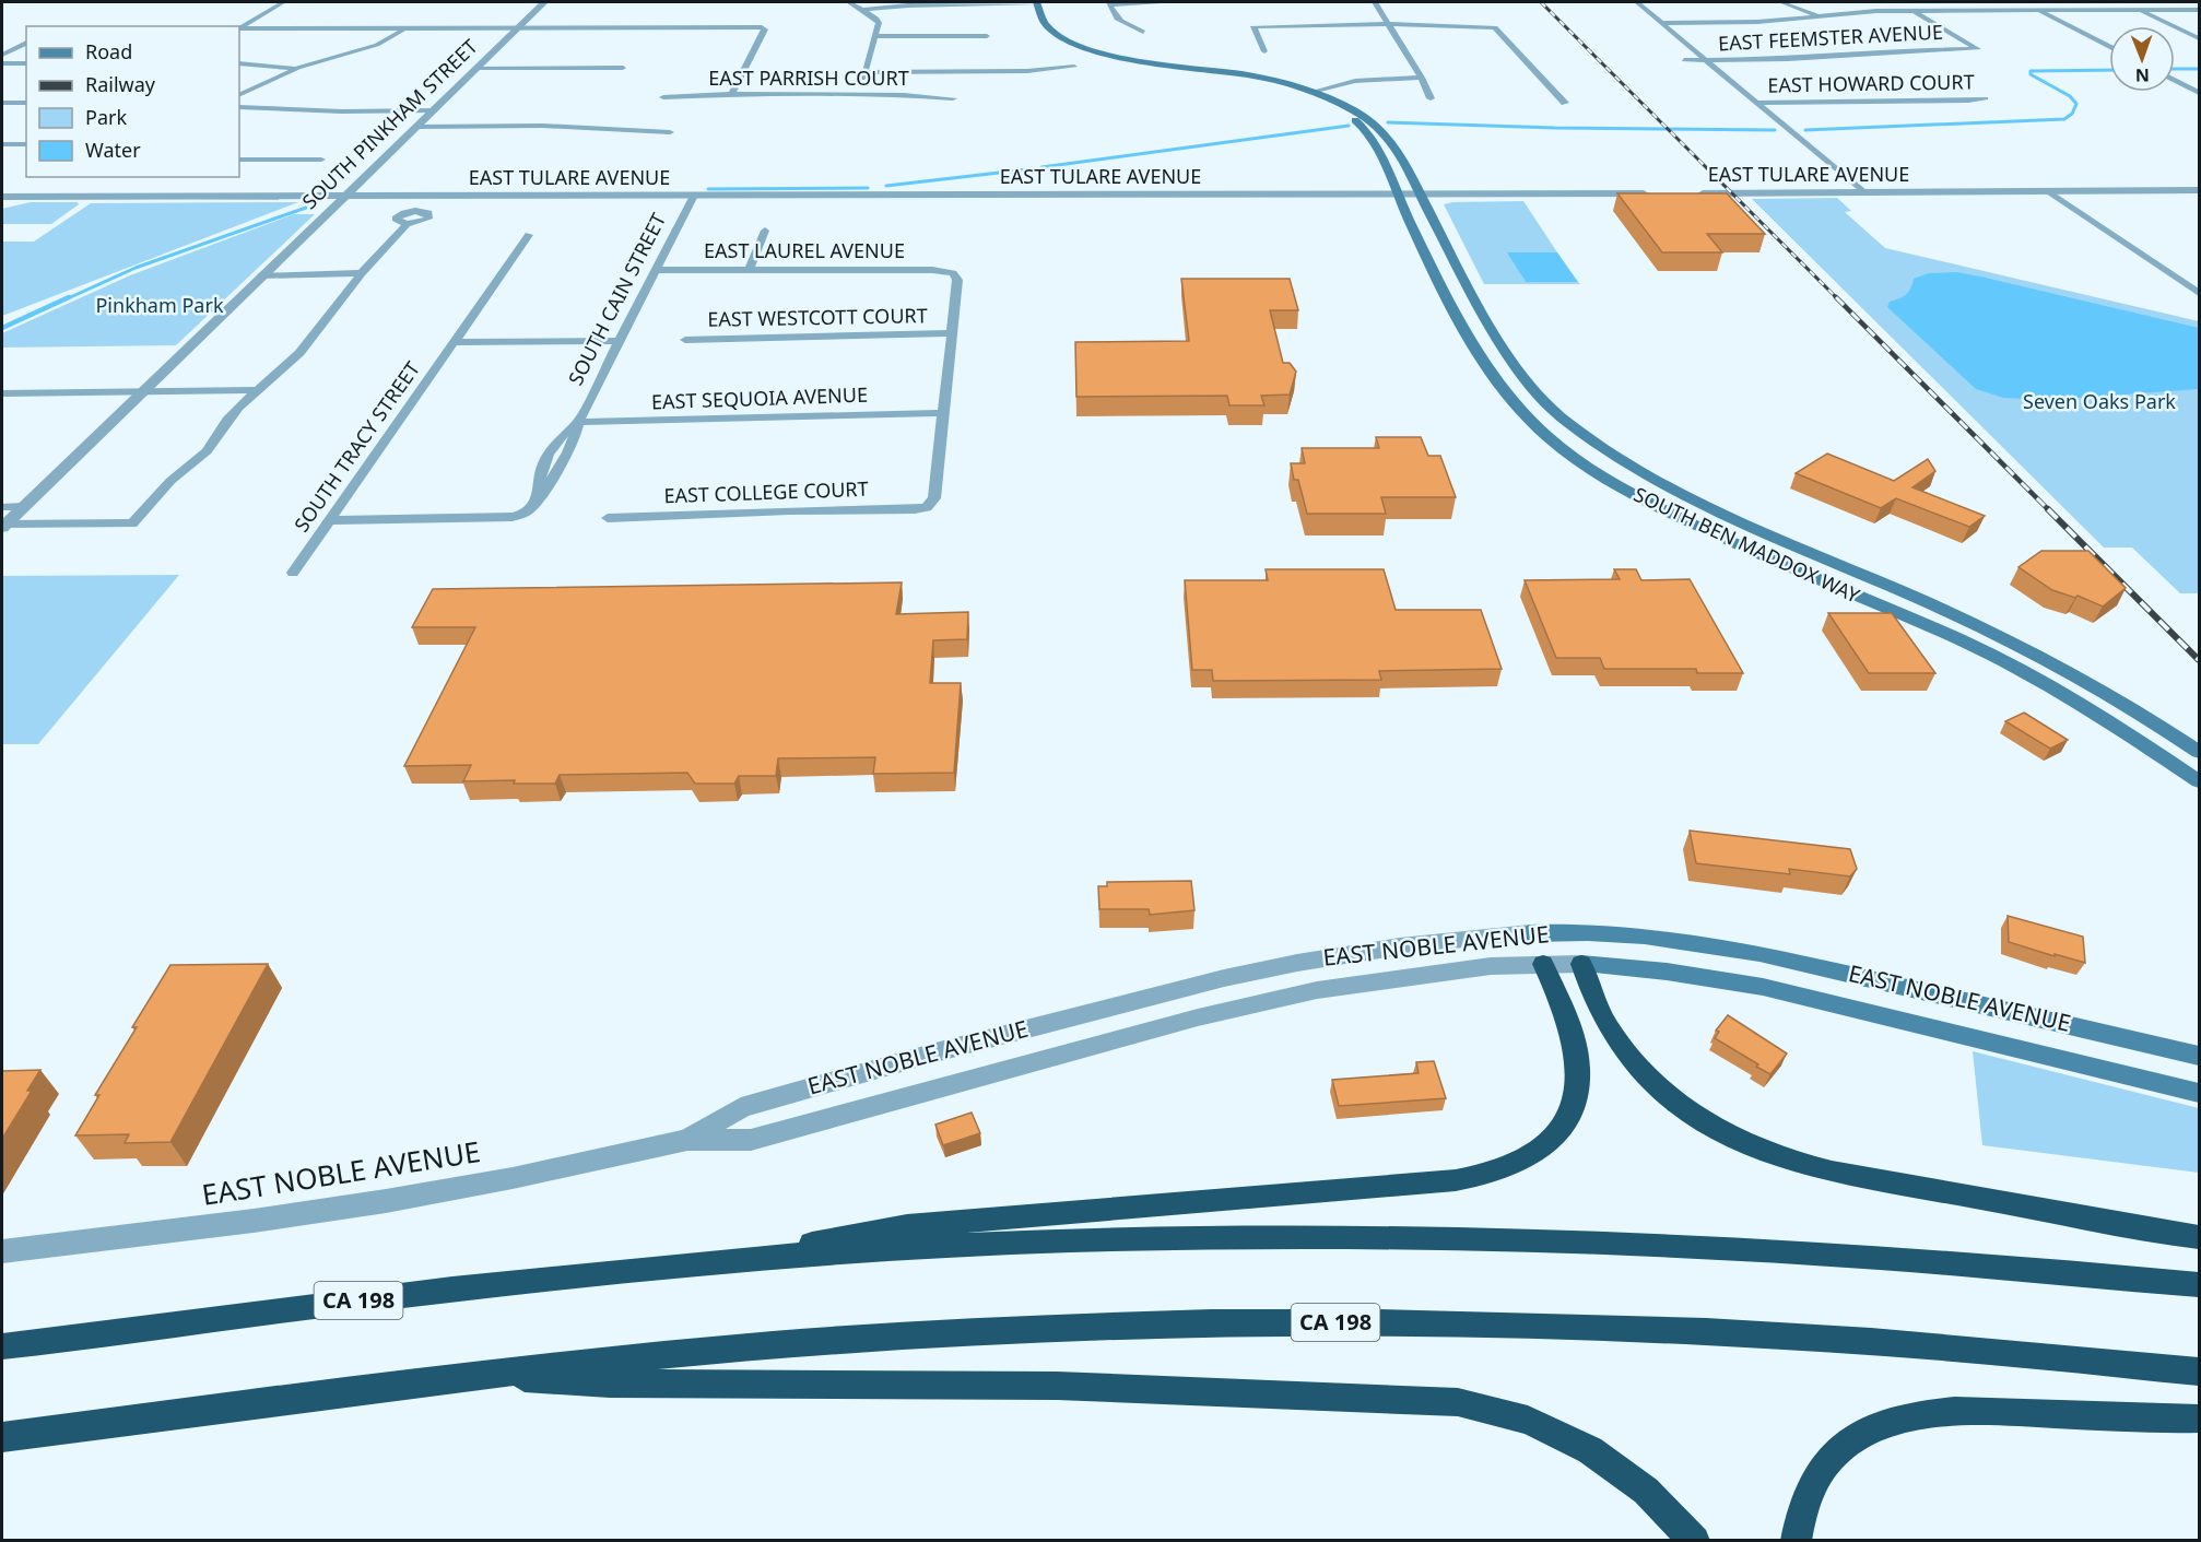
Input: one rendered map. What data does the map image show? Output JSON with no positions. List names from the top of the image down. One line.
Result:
{"streets":{"highway":["CA 198"],"main road":["SOUTH BEN MADDOX WAY","EAST NOBLE AVENUE"],"street":["EAST FEEMSTER AVENUE","EAST PARRISH COURT","EAST HOWARD COURT","SOUTH PINKHAM STREET","EAST TULARE AVENUE","EAST LAUREL AVENUE","SOUTH CAIN STREET","EAST WESTCOTT COURT","EAST SEQUOIA AVENUE","SOUTH TRACY STREET","EAST COLLEGE COURT"]},"crossings":[["SOUTH PINKHAM STREET","EAST TULARE AVENUE"],["EAST TULARE AVENUE","SOUTH CAIN STREET"],["EAST TULARE AVENUE","SOUTH BEN MADDOX WAY"],["EAST LAUREL AVENUE","SOUTH CAIN STREET"],["EAST LAUREL AVENUE","EAST WESTCOTT COURT"],["SOUTH CAIN STREET","EAST SEQUOIA AVENUE"],["SOUTH CAIN STREET","SOUTH TRACY STREET"],["EAST SEQUOIA AVENUE","EAST COLLEGE COURT"]],"parks":["Pinkham Park","Seven Oaks Park"],"legend":["Road","Railway","Park","Water"],"north":"bottom"}
